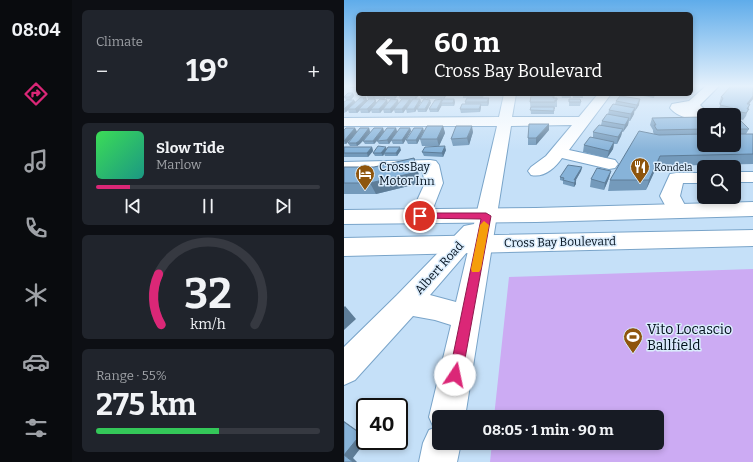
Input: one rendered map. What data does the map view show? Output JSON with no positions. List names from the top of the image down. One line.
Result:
{"streets":{"street":["Cross Bay Boulevard","Albert Road"]},"crossings":[["Cross Bay Boulevard","Albert Road"]],"places":{"restaurant":["Kondela"],"hotel":["CrossBay Motor Inn"],"sports":["Vito Locascio Ballfield"]},"page":{"tabs":"08:04","tile":["Climate",["Range · 55%","275 km"]],"turn":["60 m","Cross Bay Boulevard"],"heat":["−","19°","+"],"song":["Slow Tide","Marlow"],"limit":"40","trip":"08:05 · 1 min · 90 m","gauge":["32","km/h"]}}
